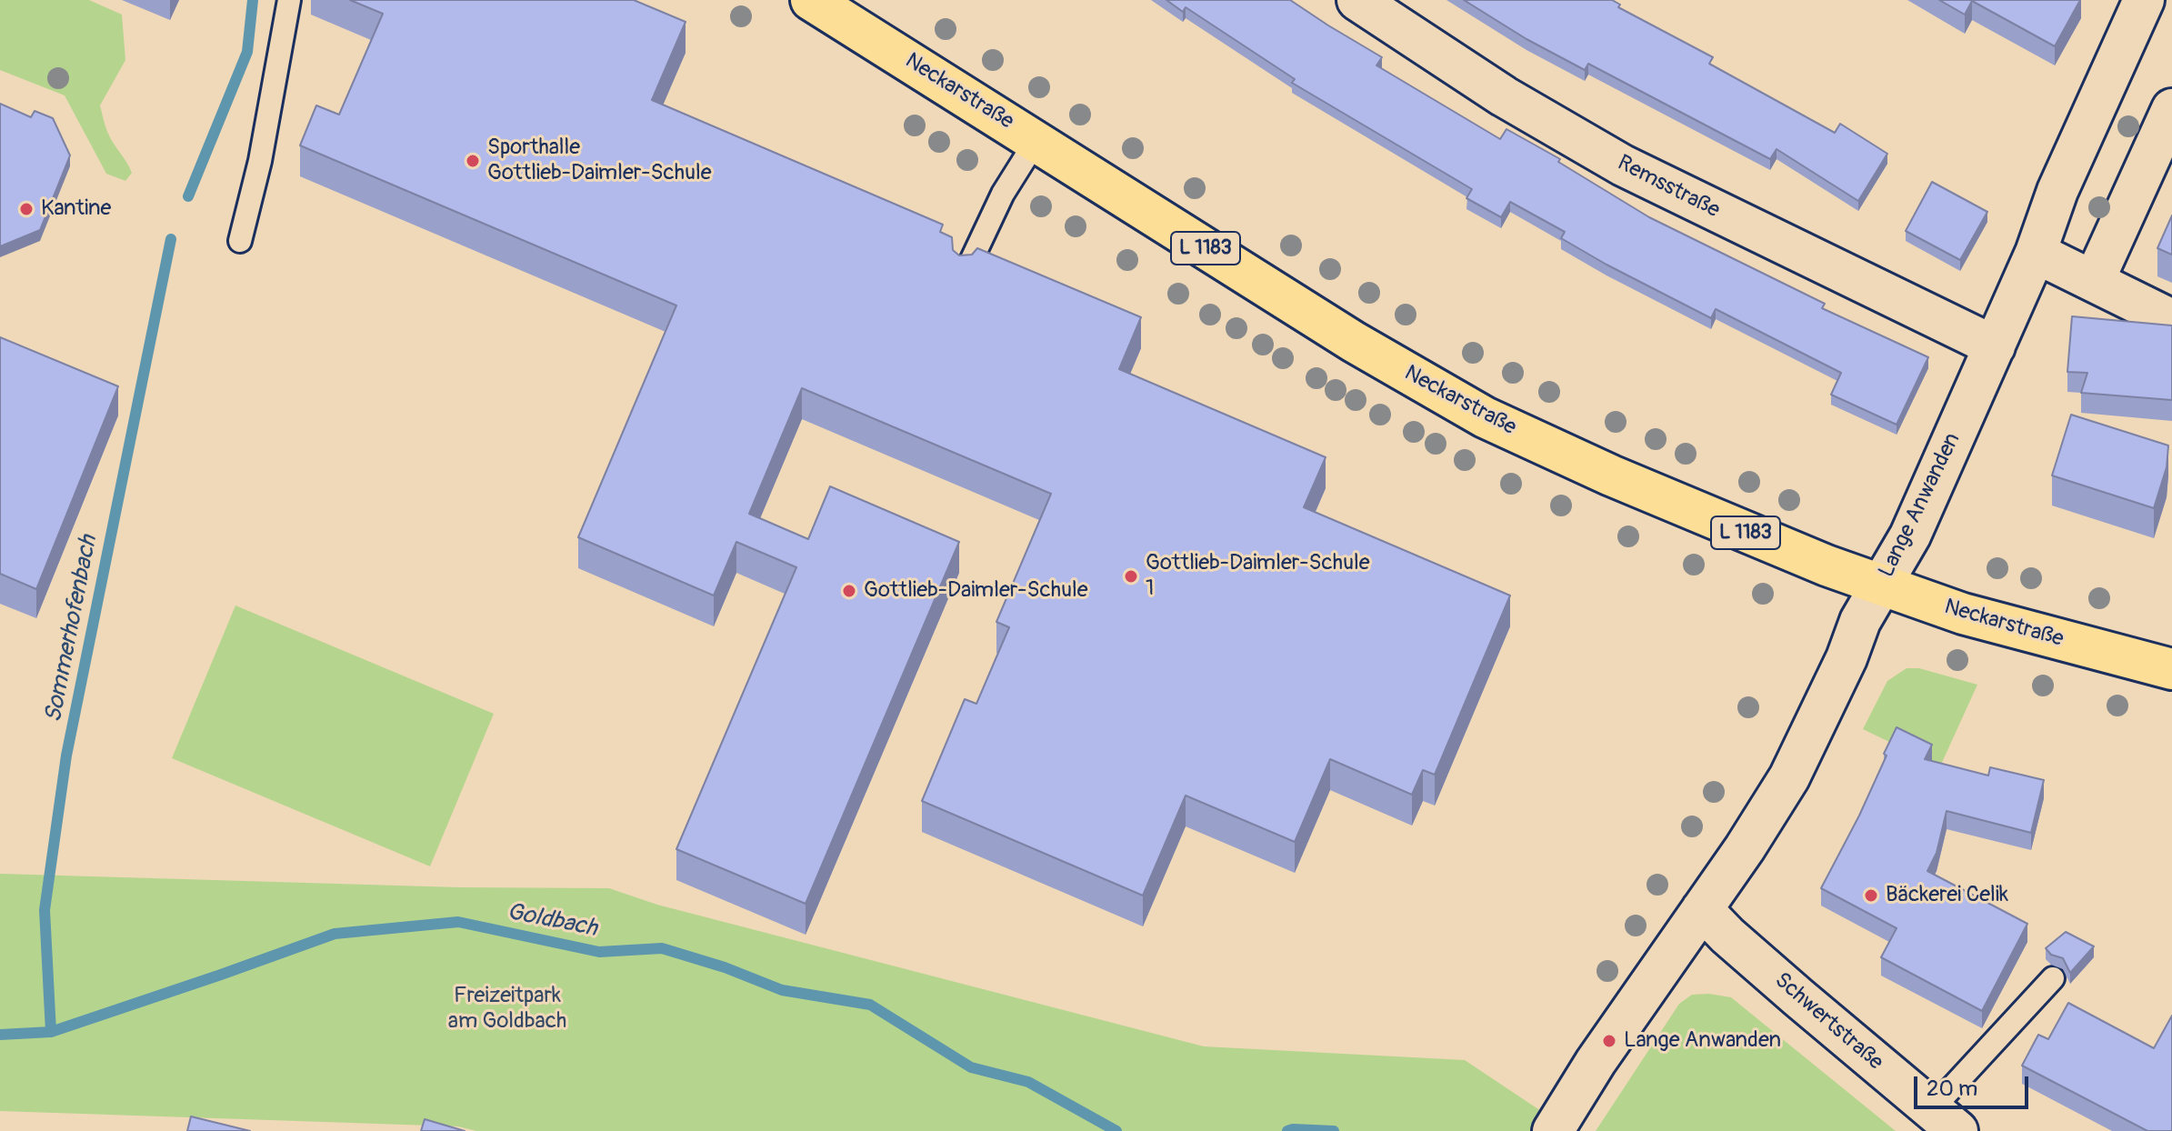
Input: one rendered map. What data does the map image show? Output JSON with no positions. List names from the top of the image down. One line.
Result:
{"streets":{"main road":["Neckarstraße","L 1183"],"street":["Remsstraße","Lange Anwanden","Schwertstraße"]},"crossings":[["Neckarstraße","Lange Anwanden"],["Remsstraße","Lange Anwanden"],["Lange Anwanden","Schwertstraße"]],"water":["Sommerhofenbach","Goldbach"],"parks":["Freizeitpark am Goldbach"],"places":["Sporthalle Gottlieb-Daimler-Schule","Kantine","Gottlieb-Daimler-Schule 1","Gottlieb-Daimler-Schule","Bäckerei Celik","Lange Anwanden"],"scale_bar":"20 m"}
